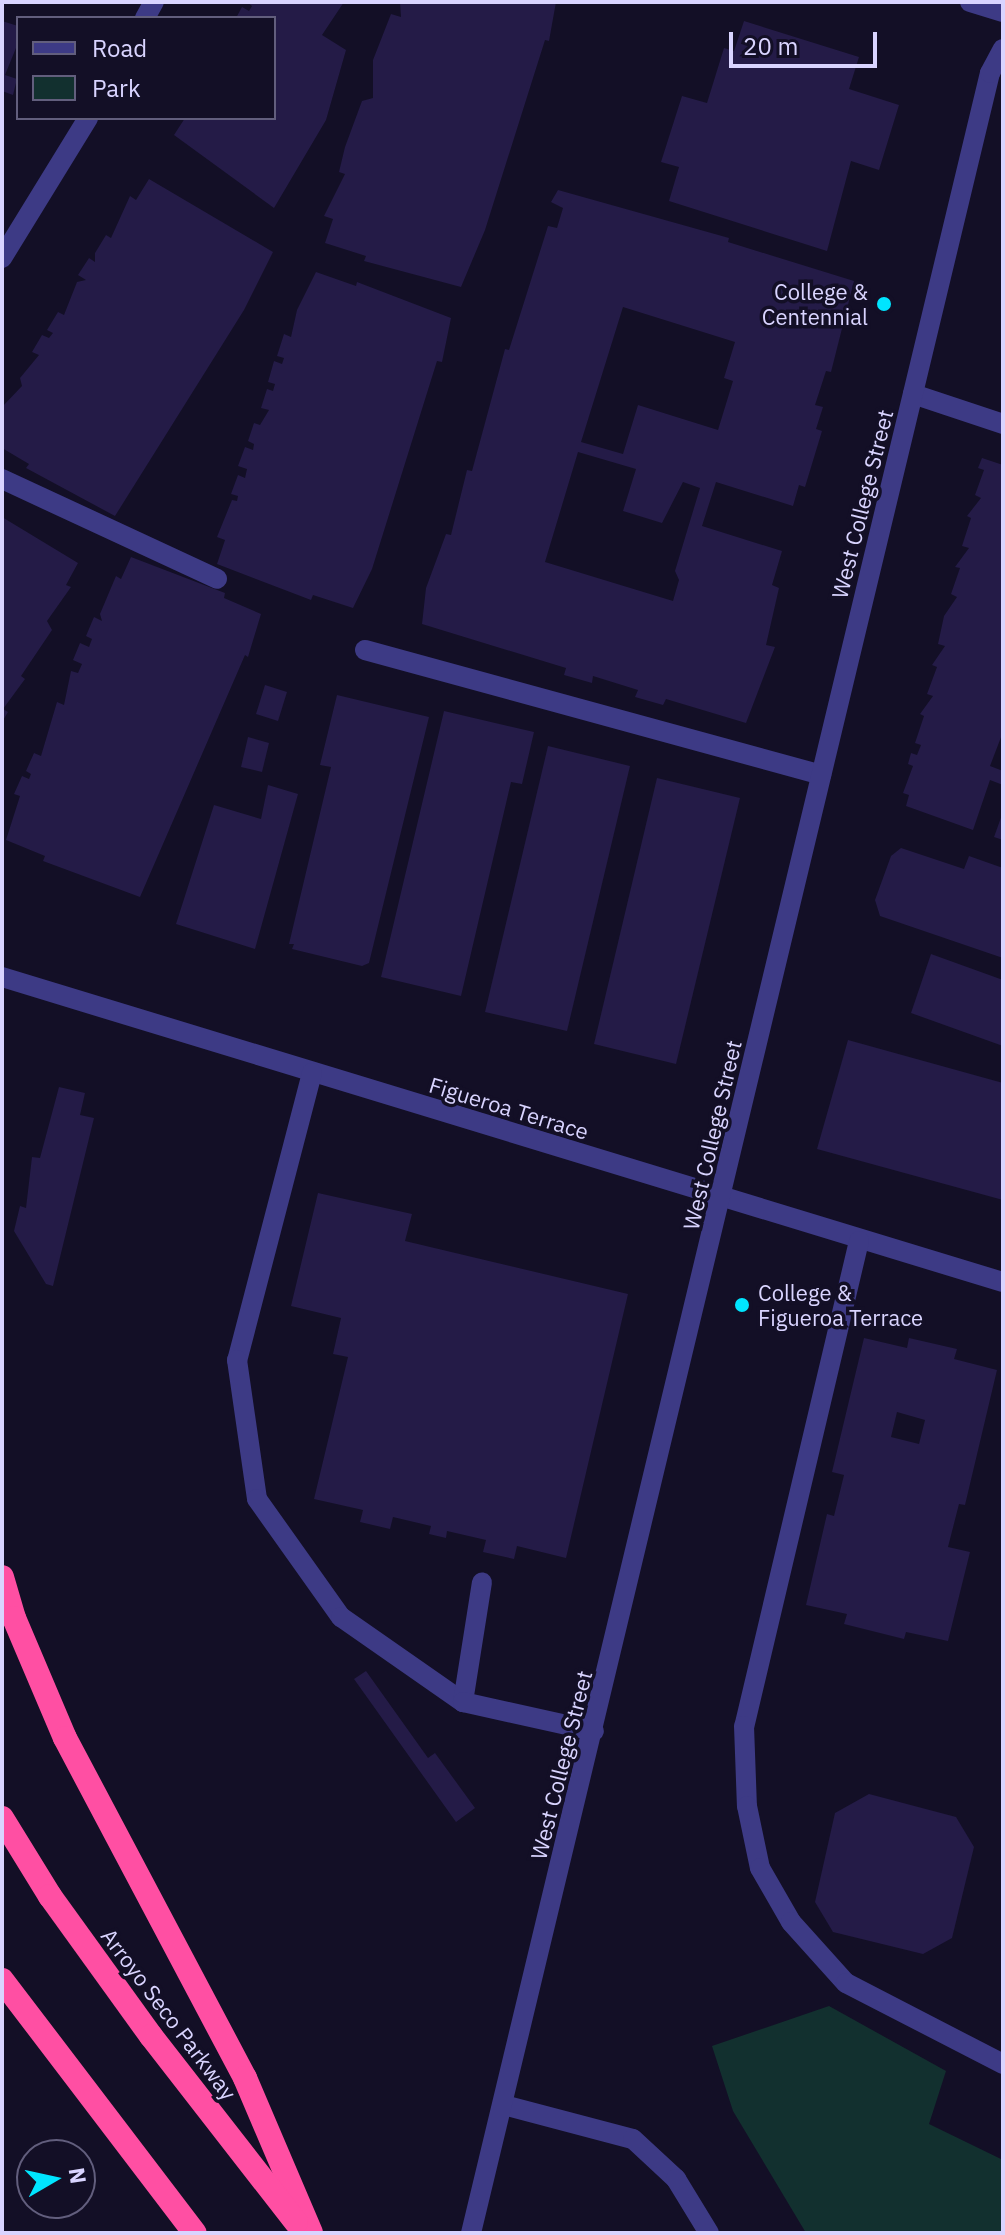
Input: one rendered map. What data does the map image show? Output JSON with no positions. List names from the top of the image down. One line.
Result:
{"streets":{"highway":["Arroyo Seco Parkway"],"street":["West College Street","Figueroa Terrace"]},"crossings":[["West College Street","Figueroa Terrace"]],"places":["College & Centennial","College & Figueroa Terrace"],"legend":["Road","Park"],"scale_bar":"20 m","north":"right"}
